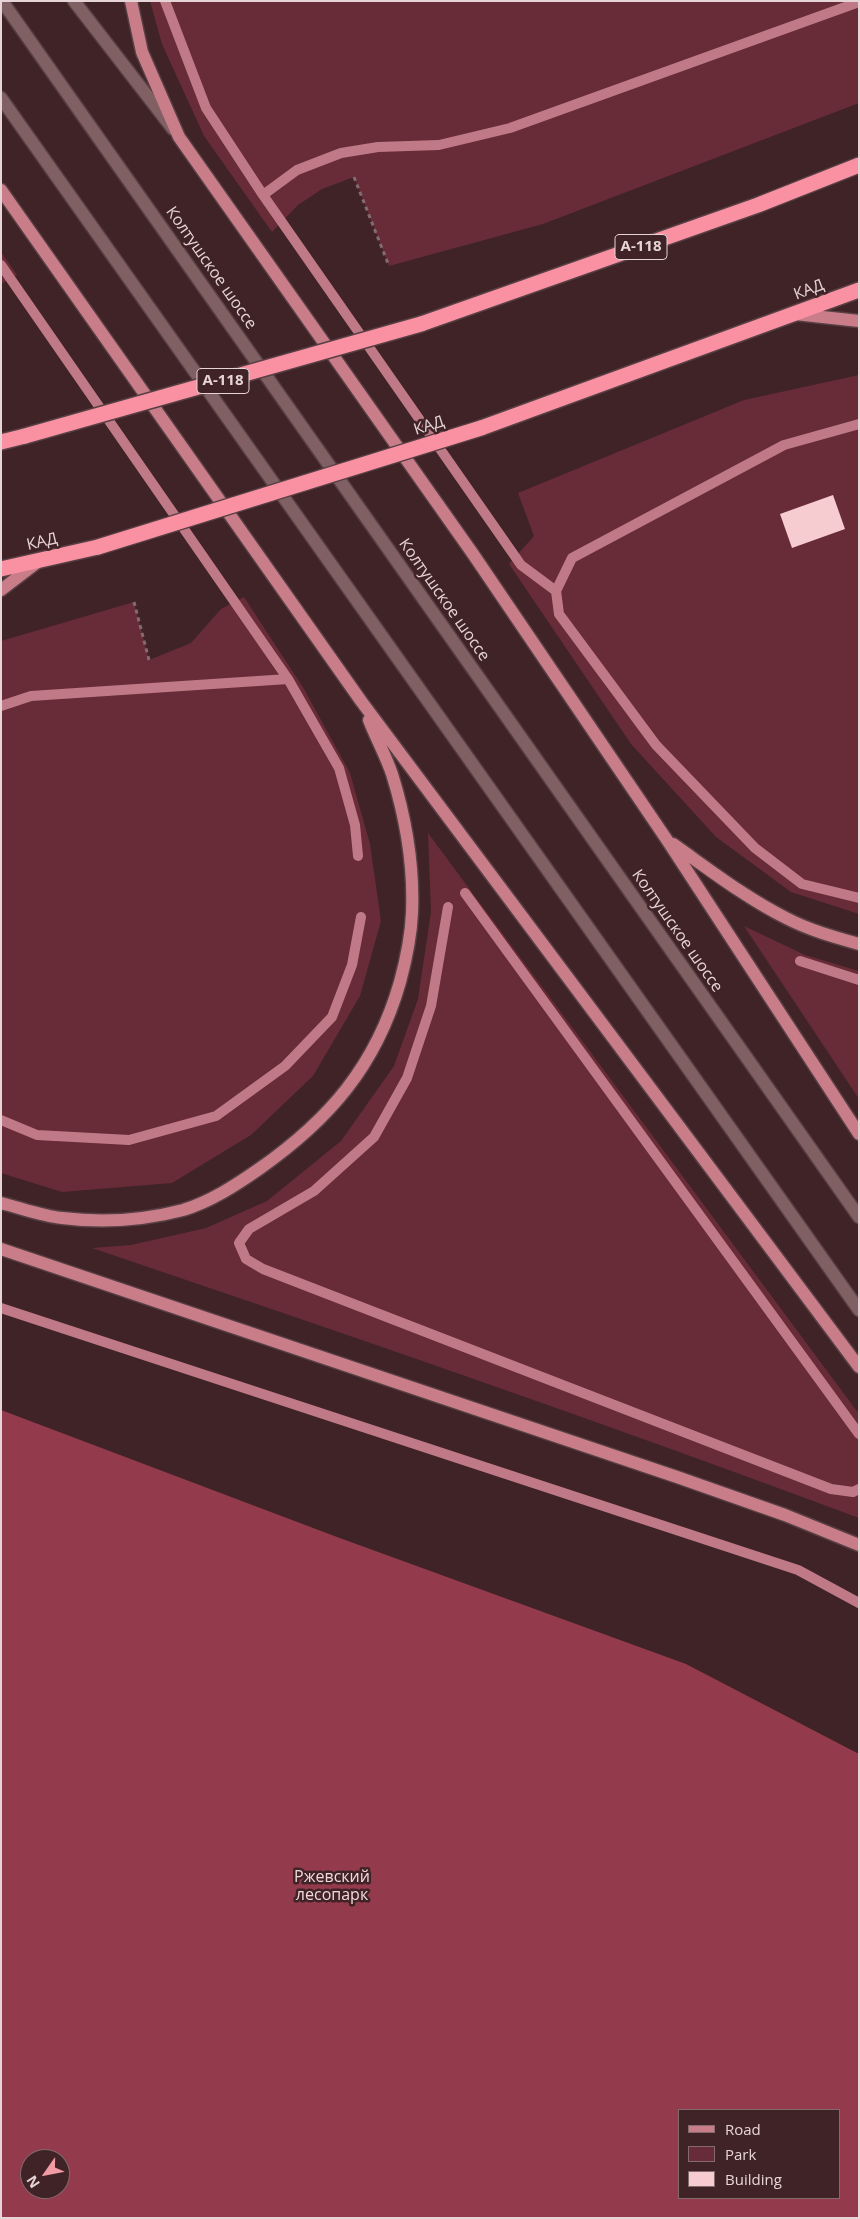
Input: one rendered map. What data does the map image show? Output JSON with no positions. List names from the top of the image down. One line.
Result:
{"streets":{"highway":["А-118","КАД"],"main road":["Колтушское шоссе"]},"parks":["Ржевский лесопарк"],"legend":["Road","Park","Building"],"north":"bottom left"}
